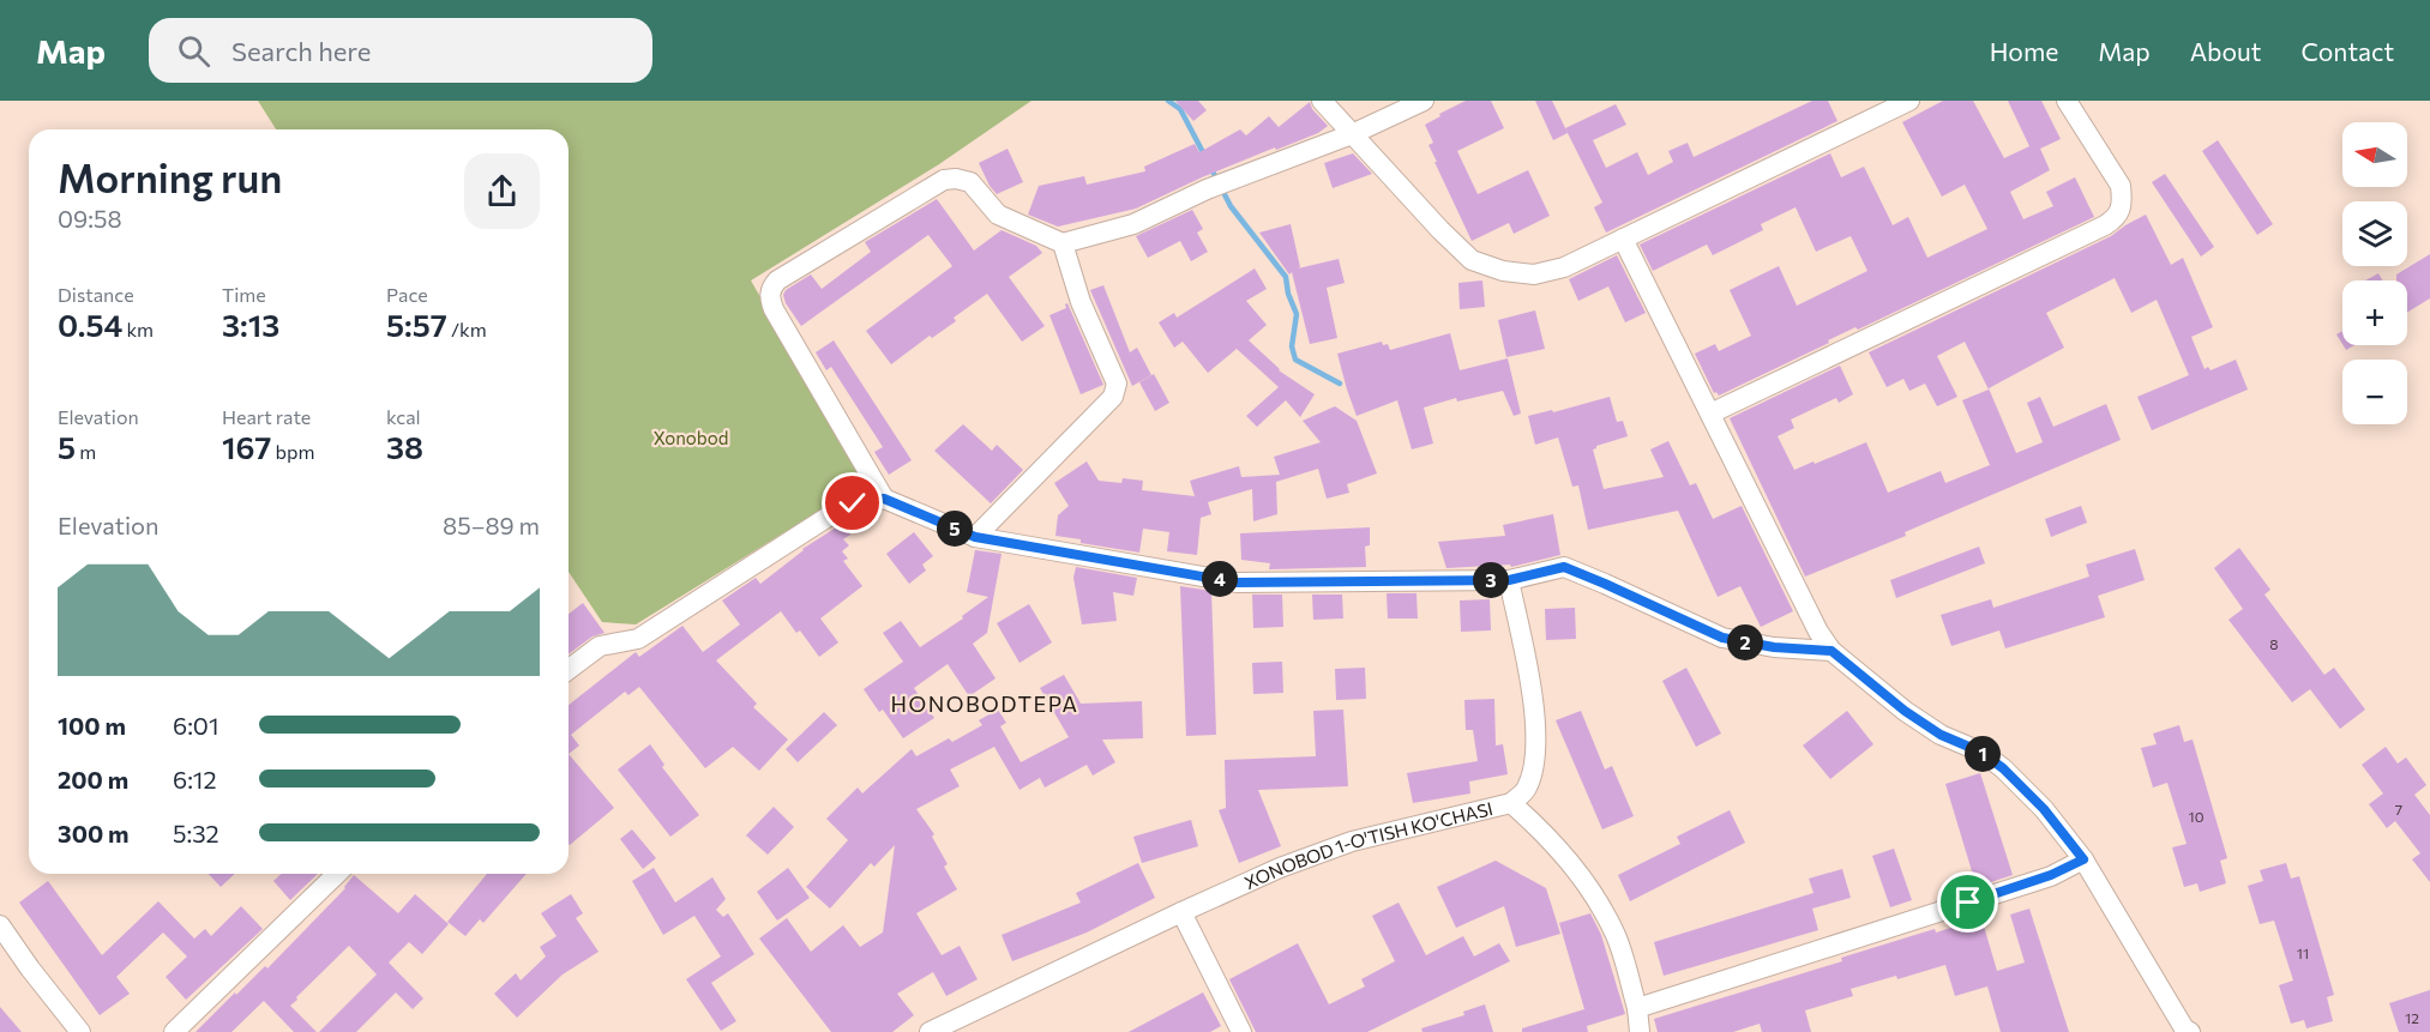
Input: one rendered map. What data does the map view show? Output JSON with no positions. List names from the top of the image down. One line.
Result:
{"streets":{"street":["XONOBOD 1-O'TISH KO'CHASI"]},"districts":["HONOBODTEPA"],"parks":["Xonobod"],"house_numbers":["8","7","10","11","12"],"north":"left","page":{"header":"Map","search":"Search here","nav":["Home","Map","About","Contact"],"map_buttons":["+","−"],"heading":["Morning run","09:58"],"stats":[["Distance","0.54 km"],["Time","3:13"],["Pace","5:57 /km"],["Elevation","5 m"],["Heart rate","167 bpm"],["kcal","38"]],"chart":["Elevation","85–89 m"],"pins":["5","4","3","2","1"],"list":[{"name":"100 m","note":"6:01"},{"name":"200 m","note":"6:12"},{"name":"300 m","note":"5:32"}]}}
